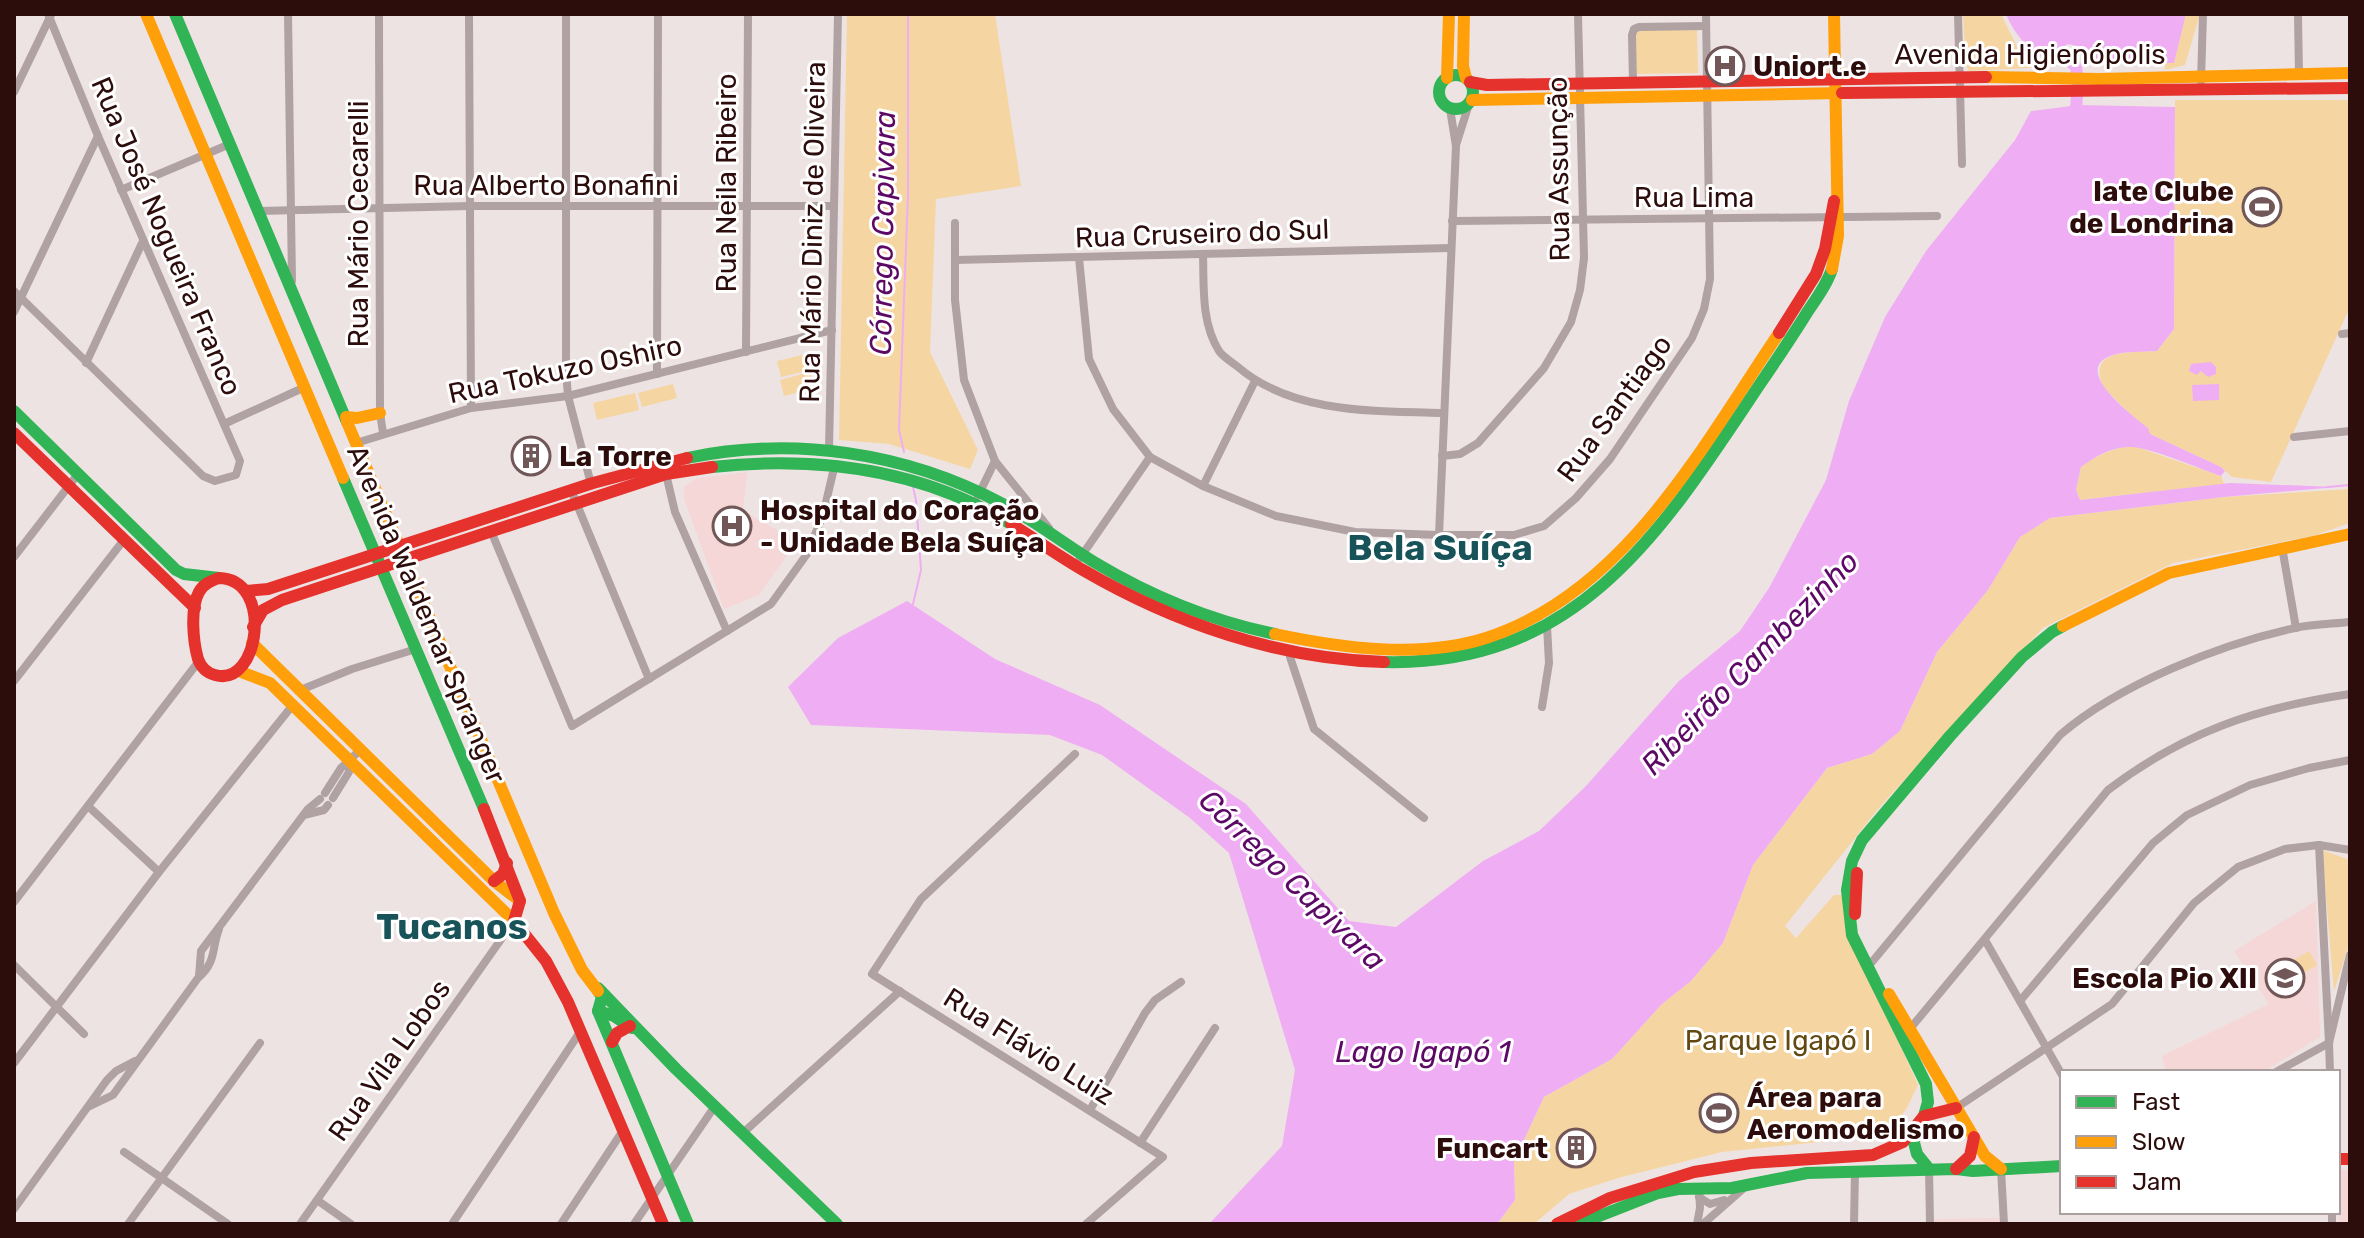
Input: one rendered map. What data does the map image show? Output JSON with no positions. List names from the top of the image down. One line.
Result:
{"streets":{"street":["Avenida Higienópolis","Rua Assunção","Rua Neila Ribeiro","Rua Alberto Bonafini","Rua Lima","Rua Mário Cecarelli","Rua Mário Diniz de Oliveira","Rua Cruseiro do Sul","Rua José Nogueira Franco","Rua Tokuzo Oshiro","Rua Santiago","Avenida Waldemar Spranger","Rua Flávio Luiz","Rua Vila Lobos"]},"crossings":[["Avenida Higienópolis","Rua Assunção"],["Avenida Higienópolis","Rua Santiago"],["Rua Assunção","Rua Lima"],["Rua Neila Ribeiro","Rua Alberto Bonafini"],["Rua Neila Ribeiro","Rua Tokuzo Oshiro"],["Rua Alberto Bonafini","Rua Mário Cecarelli"],["Rua Alberto Bonafini","Rua Mário Diniz de Oliveira"],["Rua Alberto Bonafini","Avenida Waldemar Spranger"],["Rua Lima","Rua Santiago"],["Rua Mário Cecarelli","Rua Tokuzo Oshiro"],["Rua Mário Diniz de Oliveira","Rua Tokuzo Oshiro"],["Rua Cruseiro do Sul","Rua Santiago"],["Rua Tokuzo Oshiro","Avenida Waldemar Spranger"]],"districts":["Bela Suíça","Tucanos"],"water":["Córrego Capivara","Ribeirão Cambezinho","Lago Igapó 1"],"parks":["Parque Igapó I"],"places":{"hospital":["Uniort.e","Hospital do Coração - Unidade Bela Suíça"],"sports":["Iate Clube de Londrina","Área para Aeromodelismo"],"building":["La Torre","Funcart"],"school or university":["Escola Pio XII"]},"legend":["Fast","Slow","Jam"]}
